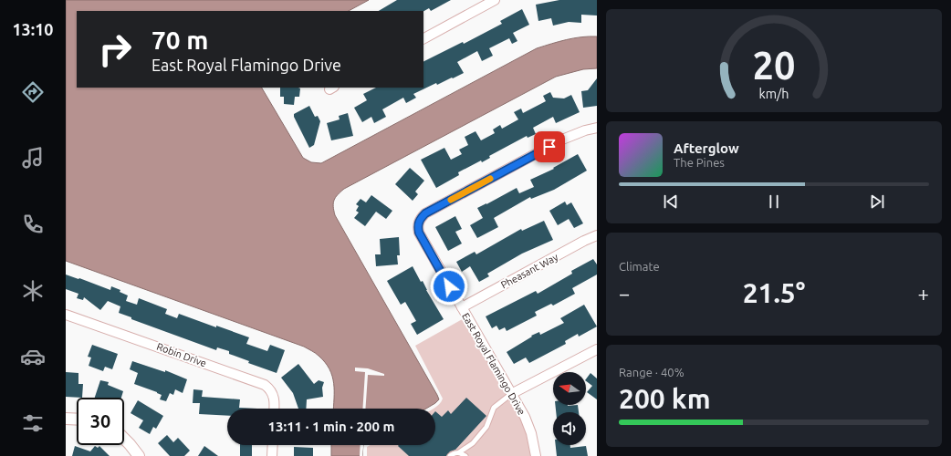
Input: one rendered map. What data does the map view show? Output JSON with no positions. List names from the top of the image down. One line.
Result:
{"streets":{"street":["Pheasant Way","Robin Drive","East Royal Flamingo Drive"]},"crossings":[["Pheasant Way","East Royal Flamingo Drive"]],"north":"left","page":{"tabs":"13:10","turn":["70 m","East Royal Flamingo Drive"],"song":["Afterglow","The Pines"],"tile":["Climate",["Range · 40%","200 km"]],"heat":["−","21.5°","+"],"limit":"30","trip":"13:11 · 1 min · 200 m","gauge":["20","km/h"]}}
